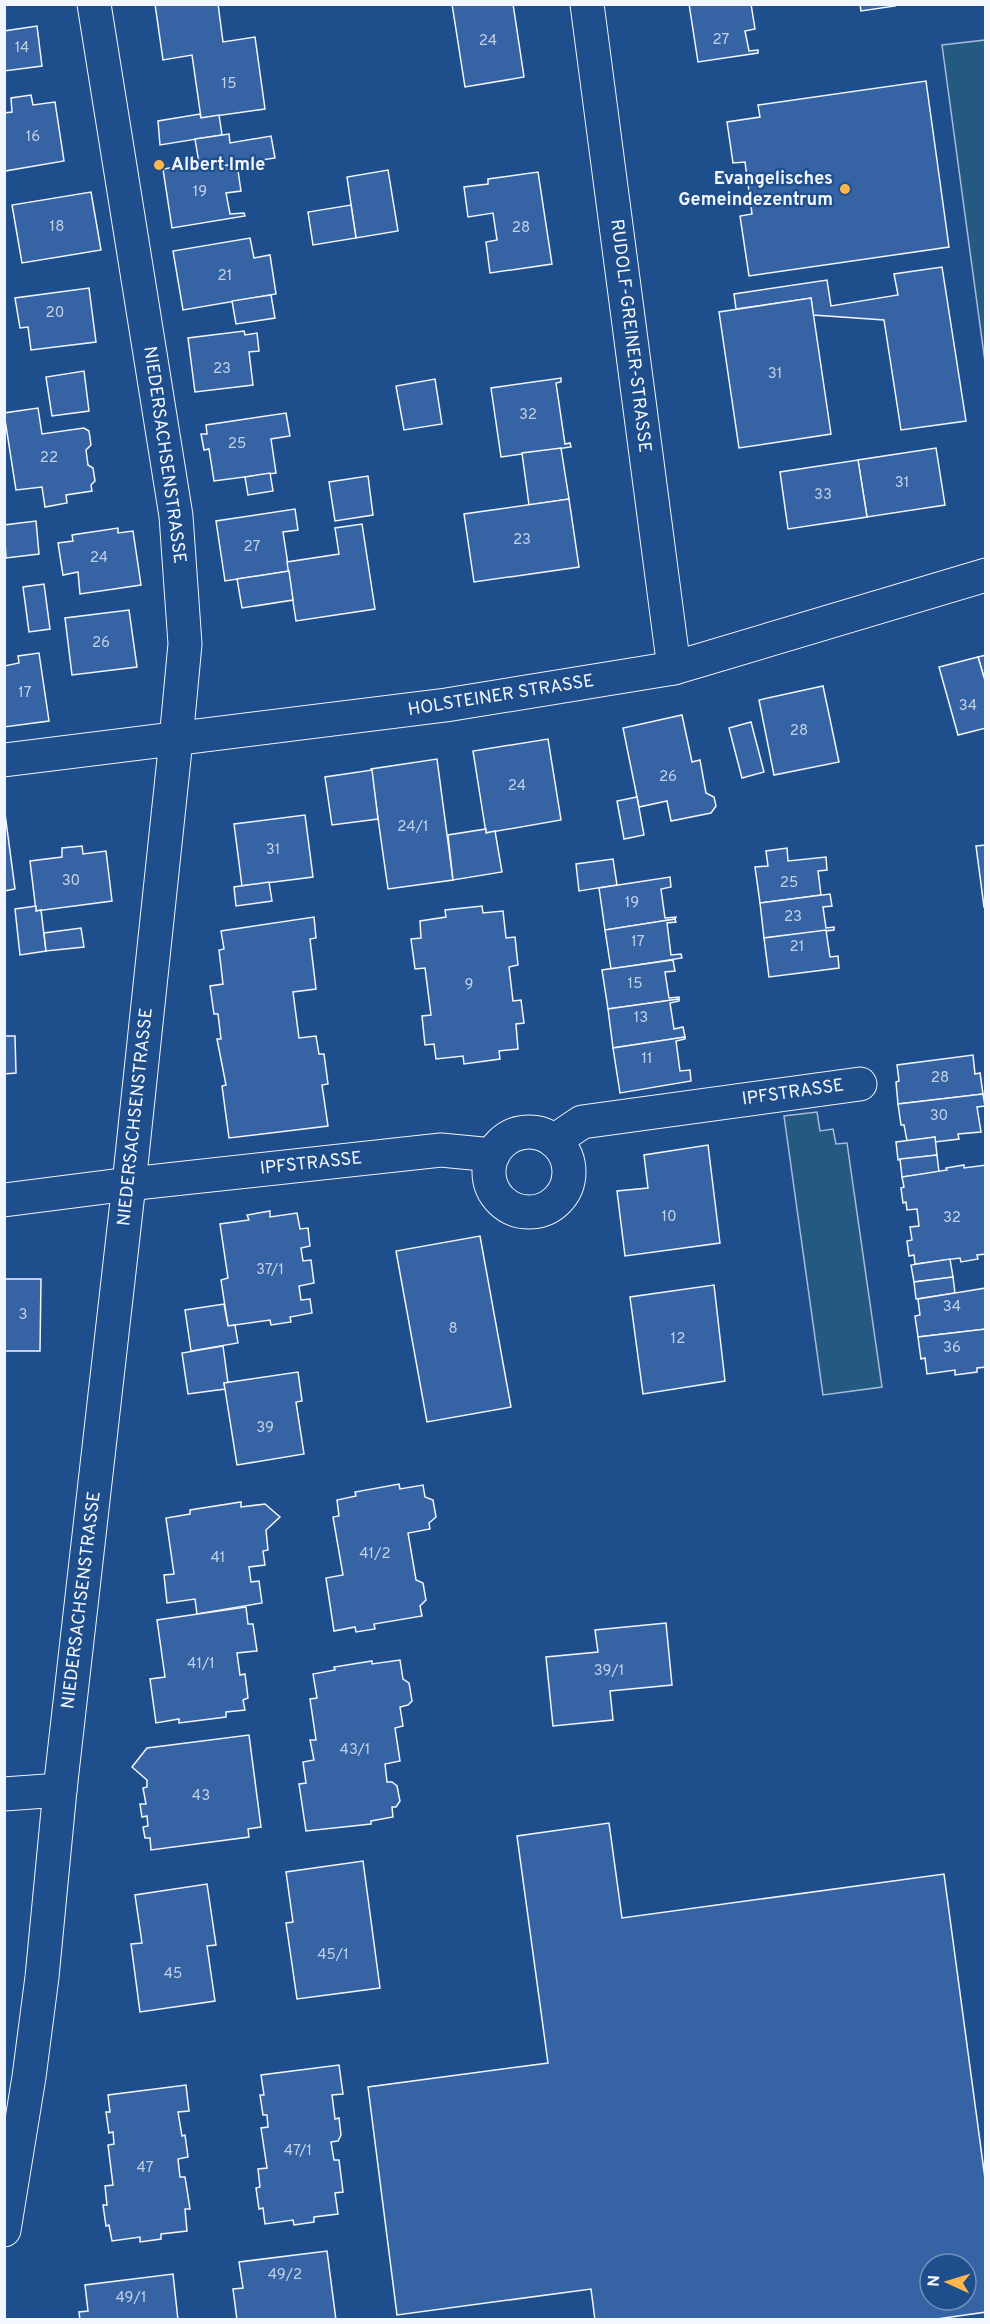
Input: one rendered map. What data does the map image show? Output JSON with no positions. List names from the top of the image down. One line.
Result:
{"streets":{"street":["RUDOLF-GREINER-STRASSE","NIEDERSACHSENSTRASSE","HOLSTEINER STRASSE","IPFSTRASSE"]},"crossings":[["RUDOLF-GREINER-STRASSE","HOLSTEINER STRASSE"],["NIEDERSACHSENSTRASSE","HOLSTEINER STRASSE"],["NIEDERSACHSENSTRASSE","IPFSTRASSE"]],"places":["Albert Imle","Evangelisches Gemeindezentrum"],"house_numbers":["27","24","14","15","16","19","18","28","21","20","23","31","32","25","22","31","33","23","27","24","26","17","34","28","26","24","24/1","31","30","25","19","23","17","21","15","9","13","11","28","30","10","32","37/1","34","3","8","12","36","39","41/2","41","41/1","39/1","43/1","43","45/1","45","47/1","47","49/2","49/1"],"north":"left"}
